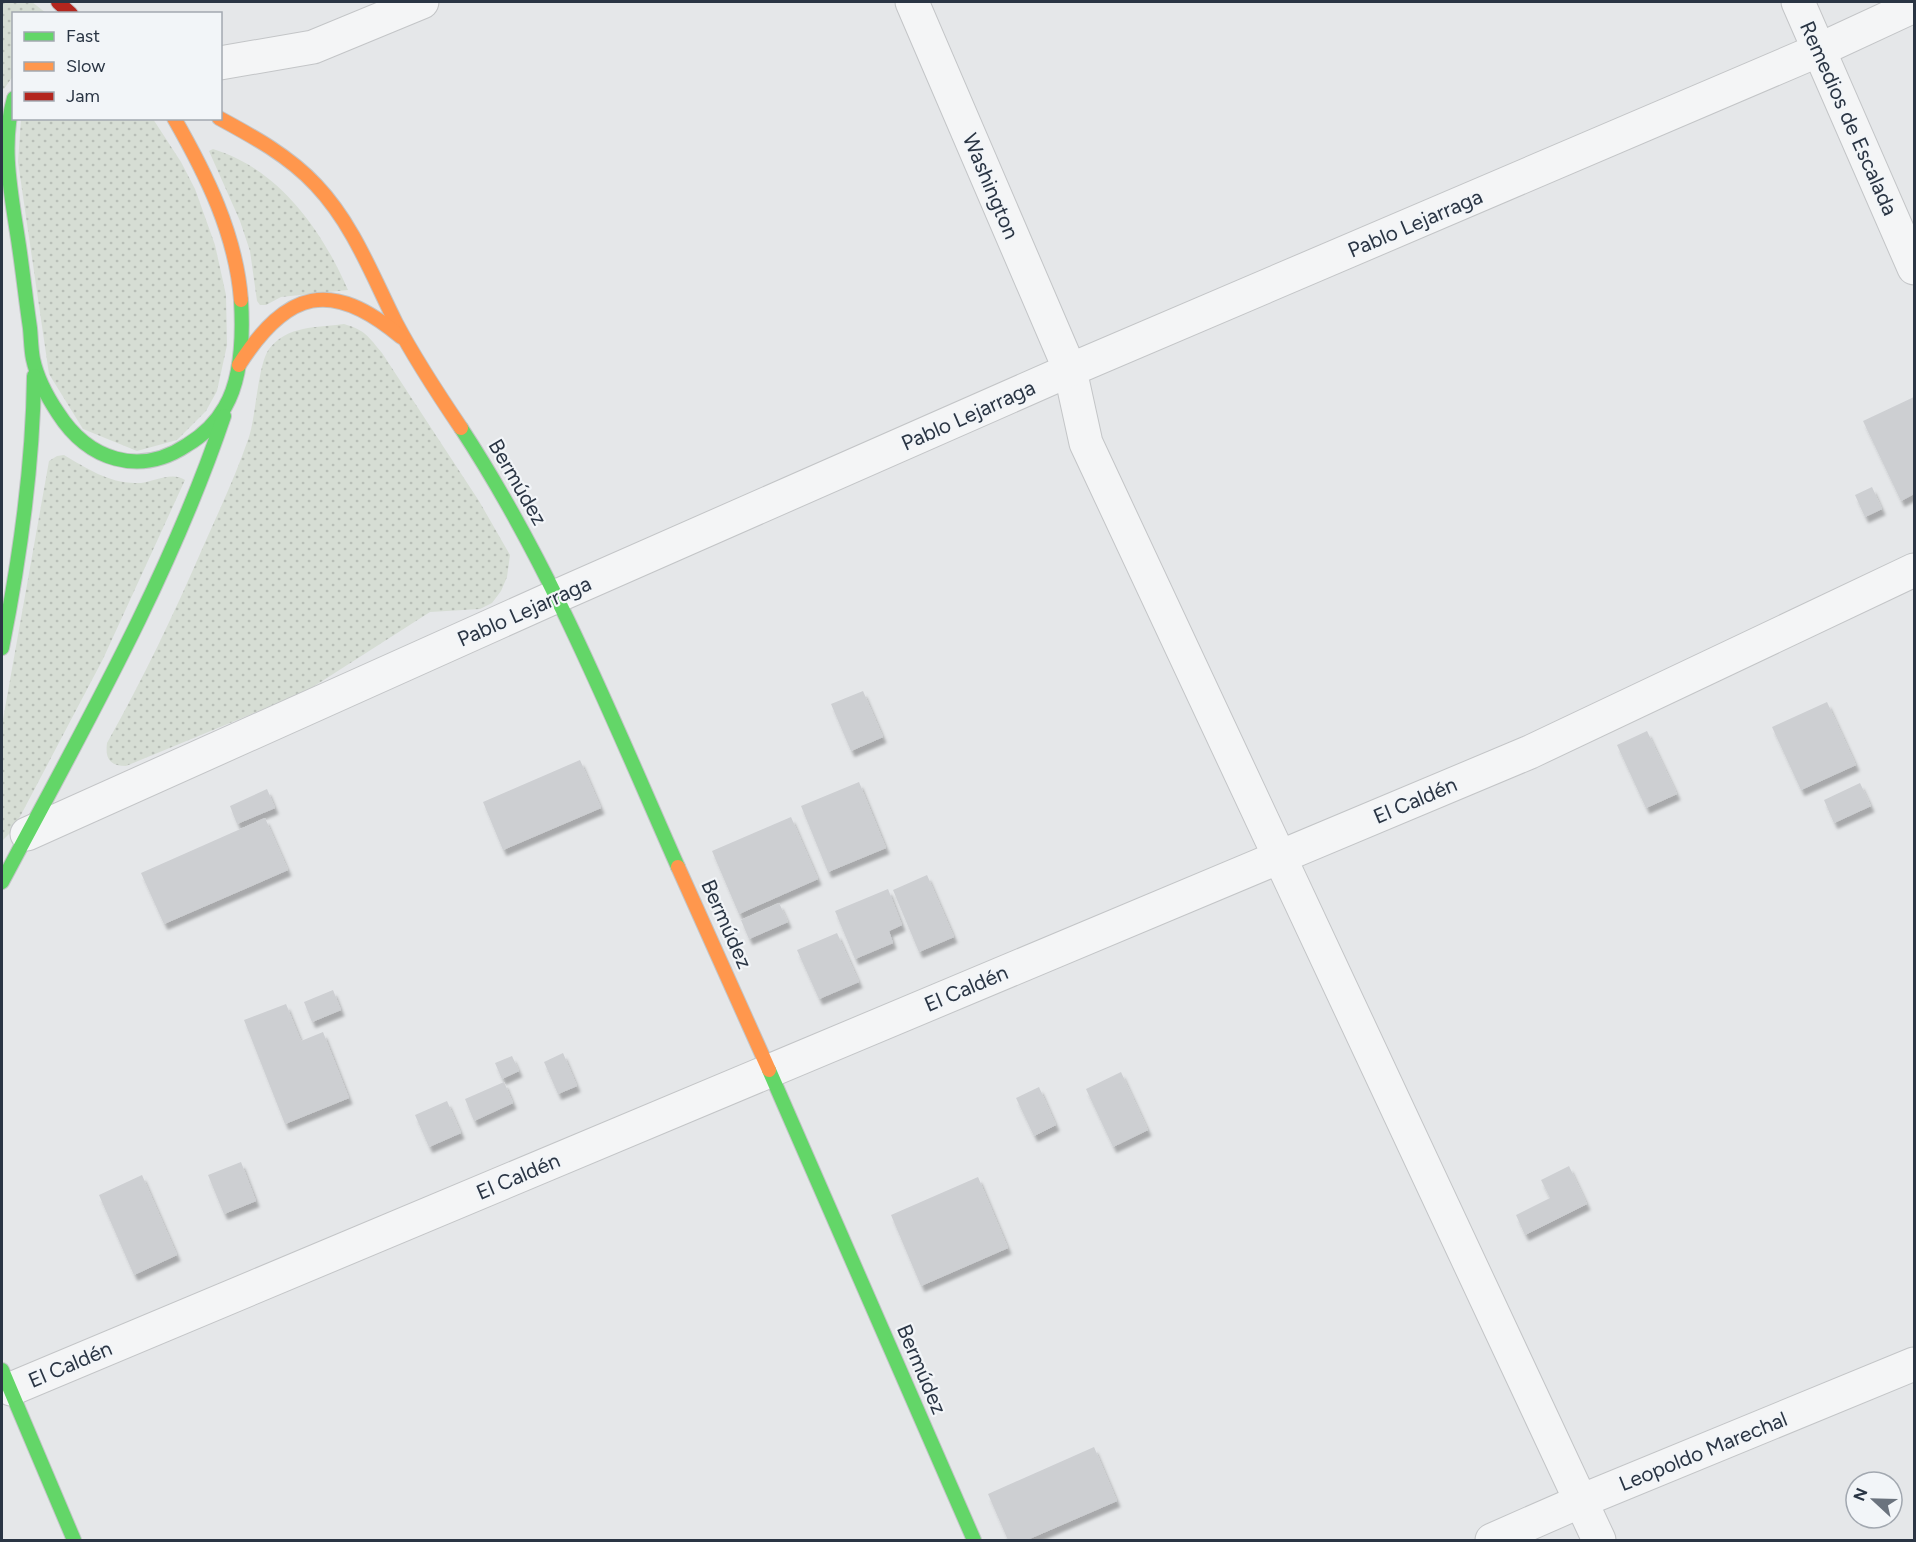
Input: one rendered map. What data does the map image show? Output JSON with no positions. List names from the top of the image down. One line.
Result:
{"streets":{"main road":["Bermúdez"],"street":["Remedios de Escalada","Washington","Pablo Lejarraga","El Caldén","Leopoldo Marechal"]},"crossings":[["Remedios de Escalada","Pablo Lejarraga"],["Washington","Pablo Lejarraga"],["Washington","El Caldén"],["Washington","Leopoldo Marechal"],["Pablo Lejarraga","Bermúdez"],["Bermúdez","El Caldén"]],"legend":["Fast","Slow","Jam"],"north":"left"}
